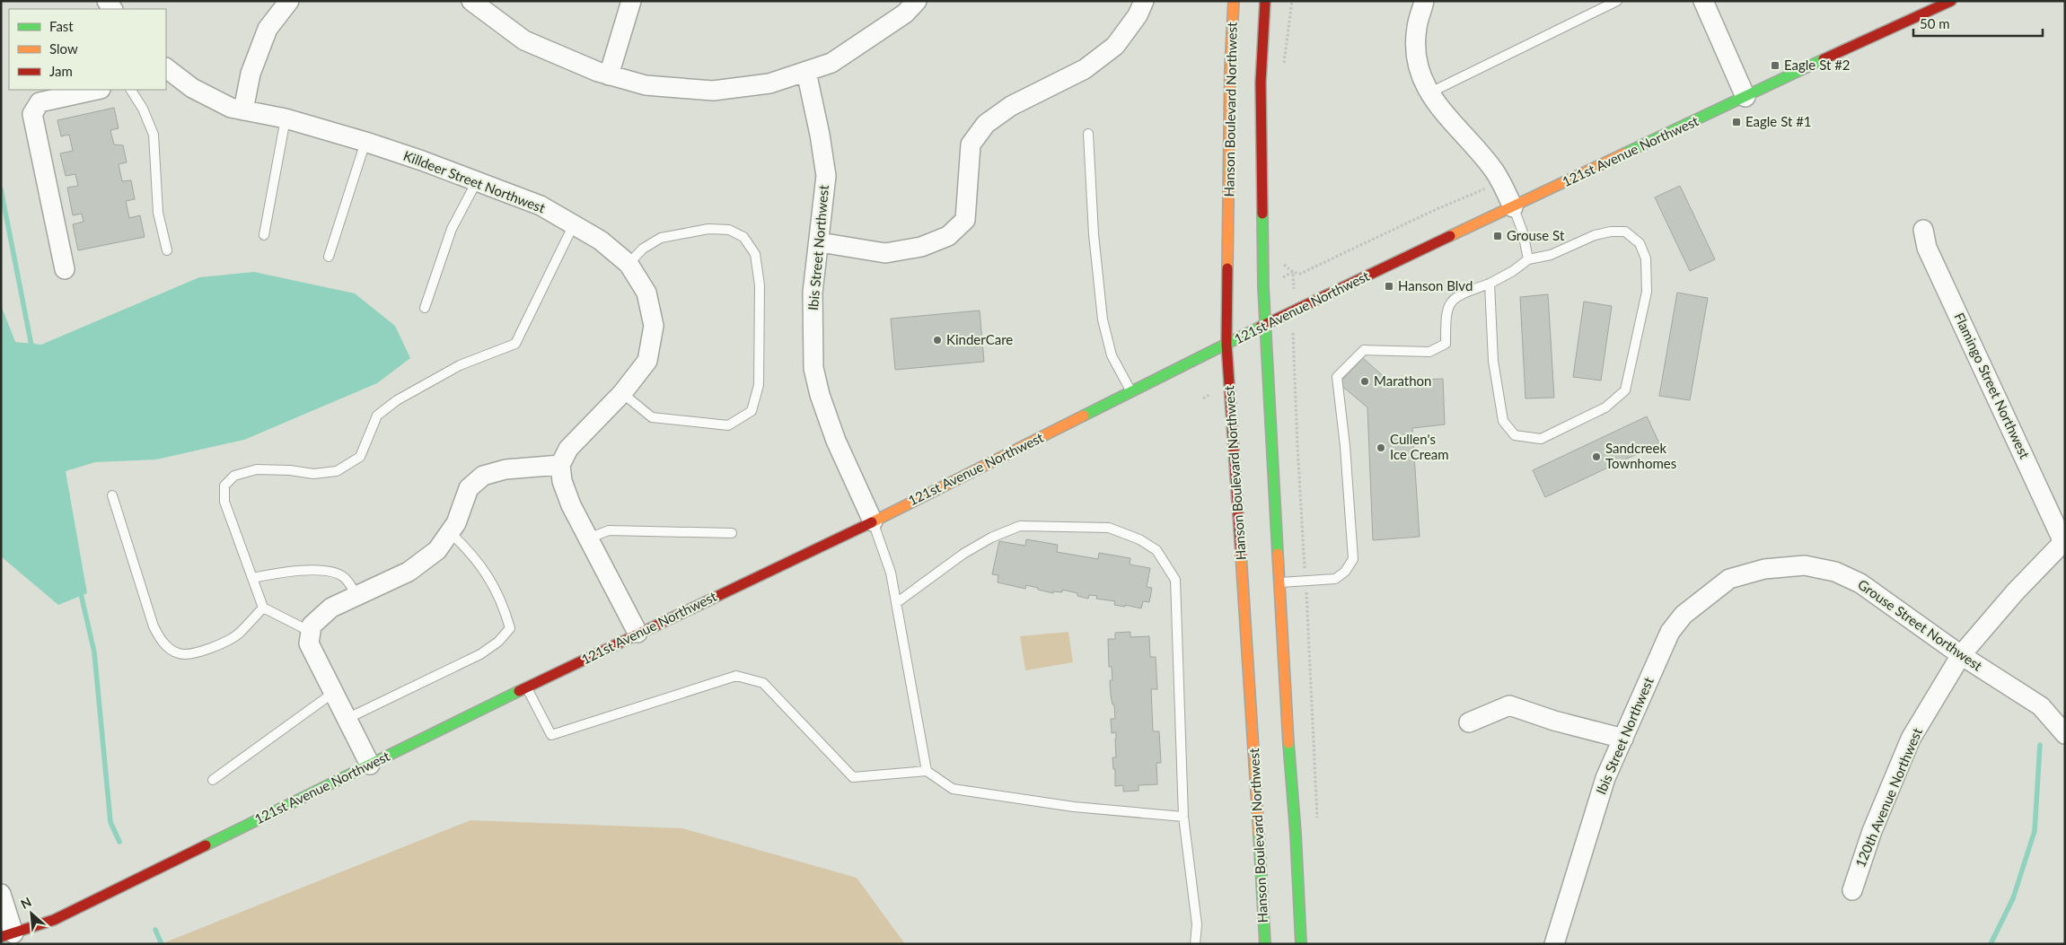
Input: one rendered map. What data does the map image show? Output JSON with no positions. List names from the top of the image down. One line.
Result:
{"streets":{"street":["Hanson Boulevard Northwest","121st Avenue Northwest","Killdeer Street Northwest","Ibis Street Northwest","Flamingo Street Northwest","Grouse Street Northwest","120th Avenue Northwest"]},"crossings":[["Hanson Boulevard Northwest","121st Avenue Northwest"],["121st Avenue Northwest","Ibis Street Northwest"],["Ibis Street Northwest","Grouse Street Northwest"],["Flamingo Street Northwest","120th Avenue Northwest"],["Grouse Street Northwest","120th Avenue Northwest"]],"places":{"transit":["Eagle St #2","Eagle St #1","Grouse St","Hanson Blvd"],"other":["KinderCare","Marathon","Cullen's Ice Cream","Sandcreek Townhomes"]},"legend":["Fast","Slow","Jam"],"scale_bar":"50 m","north":"top left"}
